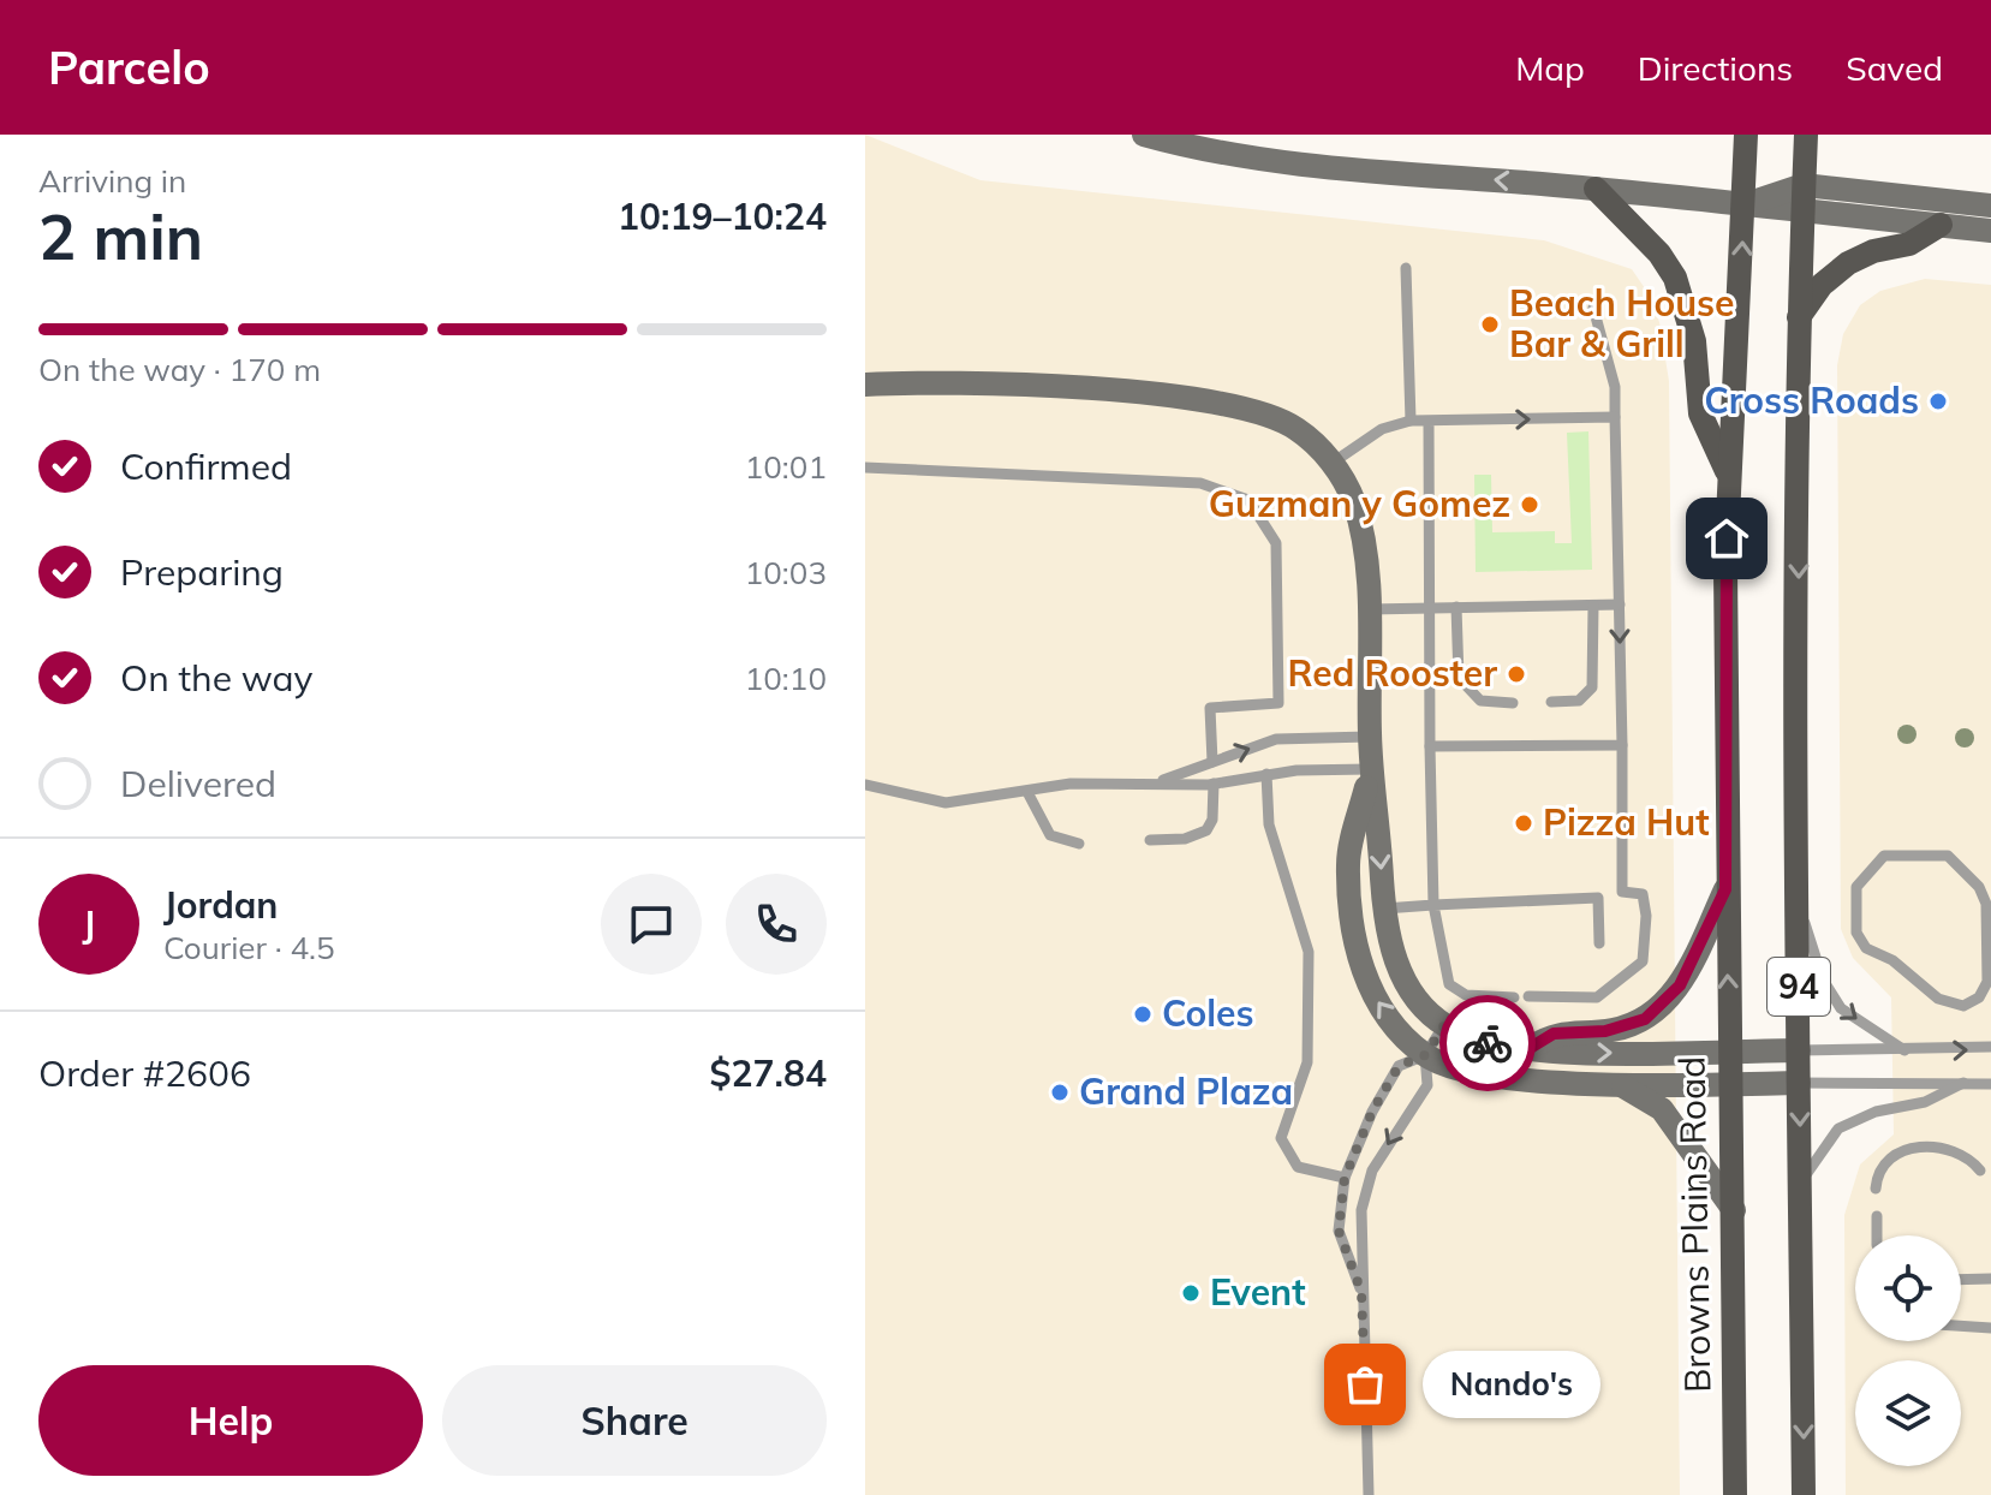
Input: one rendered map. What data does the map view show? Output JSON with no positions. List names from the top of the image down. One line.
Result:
{"streets":{"main road":["94","Browns Plains Road"]},"places":["Beach House Bar & Grill","Cross Roads","Guzman y Gomez","Red Rooster","Pizza Hut","Coles","Grand Plaza","Event","Nando's"],"page":{"header":"Parcelo","nav":["Map","Directions","Saved"],"heading":["2 min","Arriving in","10:19–10:24"],"panel":["Jordan","Courier · 4.5","Order #2606","$27.84"],"bar":"On the way · 170 m","list":[["Confirmed","10:01"],["Preparing","10:03"],["On the way","10:10"],"Delivered"],"round":"J","buttons":["Help","Share"],"bubble":"Nando's"}}
